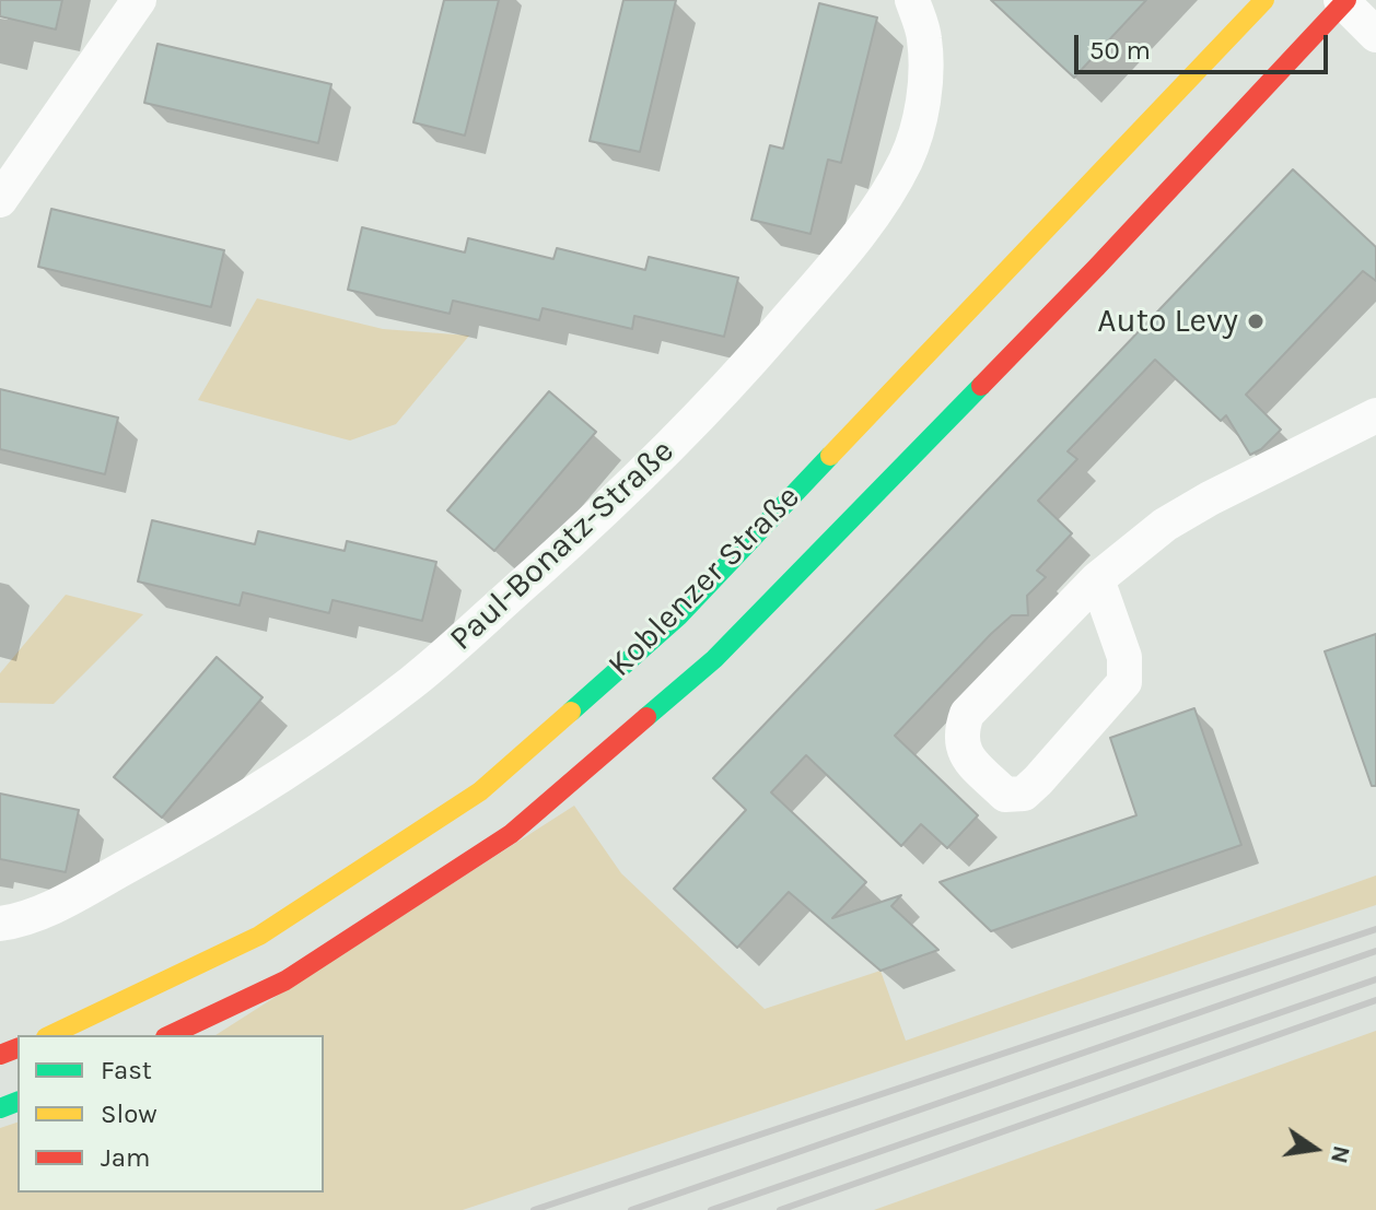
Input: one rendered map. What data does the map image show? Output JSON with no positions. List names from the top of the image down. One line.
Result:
{"streets":{"main road":["Koblenzer Straße"],"street":["Paul-Bonatz-Straße"]},"places":["Auto Levy"],"legend":["Fast","Slow","Jam"],"scale_bar":"50 m","north":"right"}
